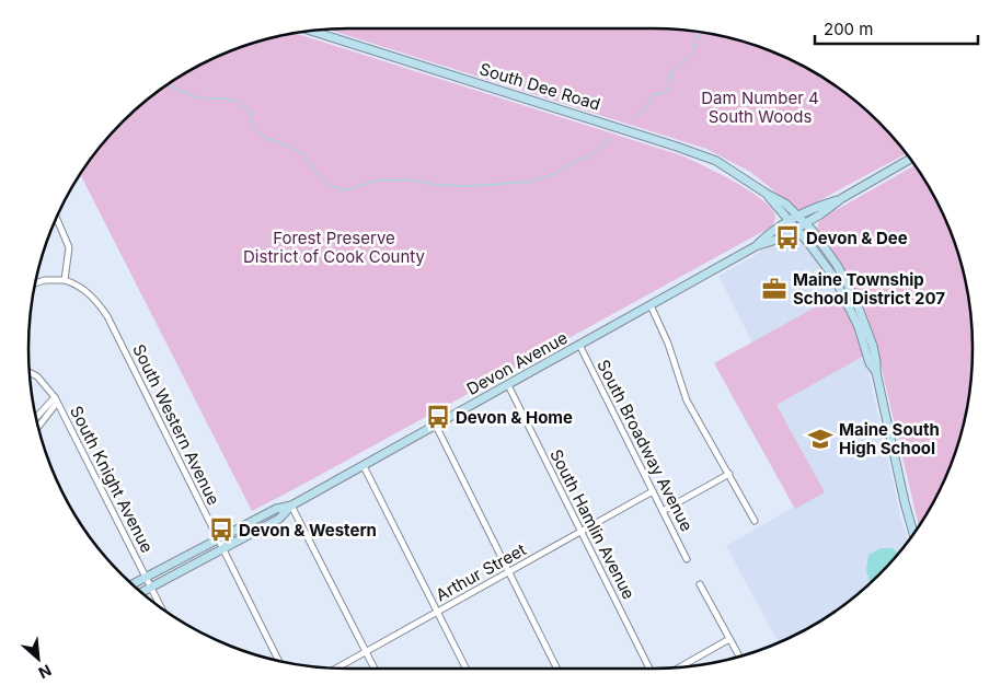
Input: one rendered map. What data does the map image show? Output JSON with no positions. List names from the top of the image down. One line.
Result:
{"streets":{"main road":["South Dee Road","Devon Avenue"],"street":["South Western Avenue","South Broadway Avenue","South Knight Avenue","South Hamlin Avenue","Arthur Street"]},"crossings":[["South Dee Road","Devon Avenue"],["Devon Avenue","South Western Avenue"],["Devon Avenue","South Broadway Avenue"],["Devon Avenue","South Knight Avenue"],["Devon Avenue","South Hamlin Avenue"],["South Broadway Avenue","Arthur Street"],["South Hamlin Avenue","Arthur Street"]],"parks":["Dam Number 4 South Woods","Forest Preserve District of Cook County"],"places":{"bus stop":["Devon & Dee","Devon & Home","Devon & Western"],"office":["Maine Township School District 207"],"school or university":["Maine South High School"]},"scale_bar":"200 m","north":"bottom right"}
